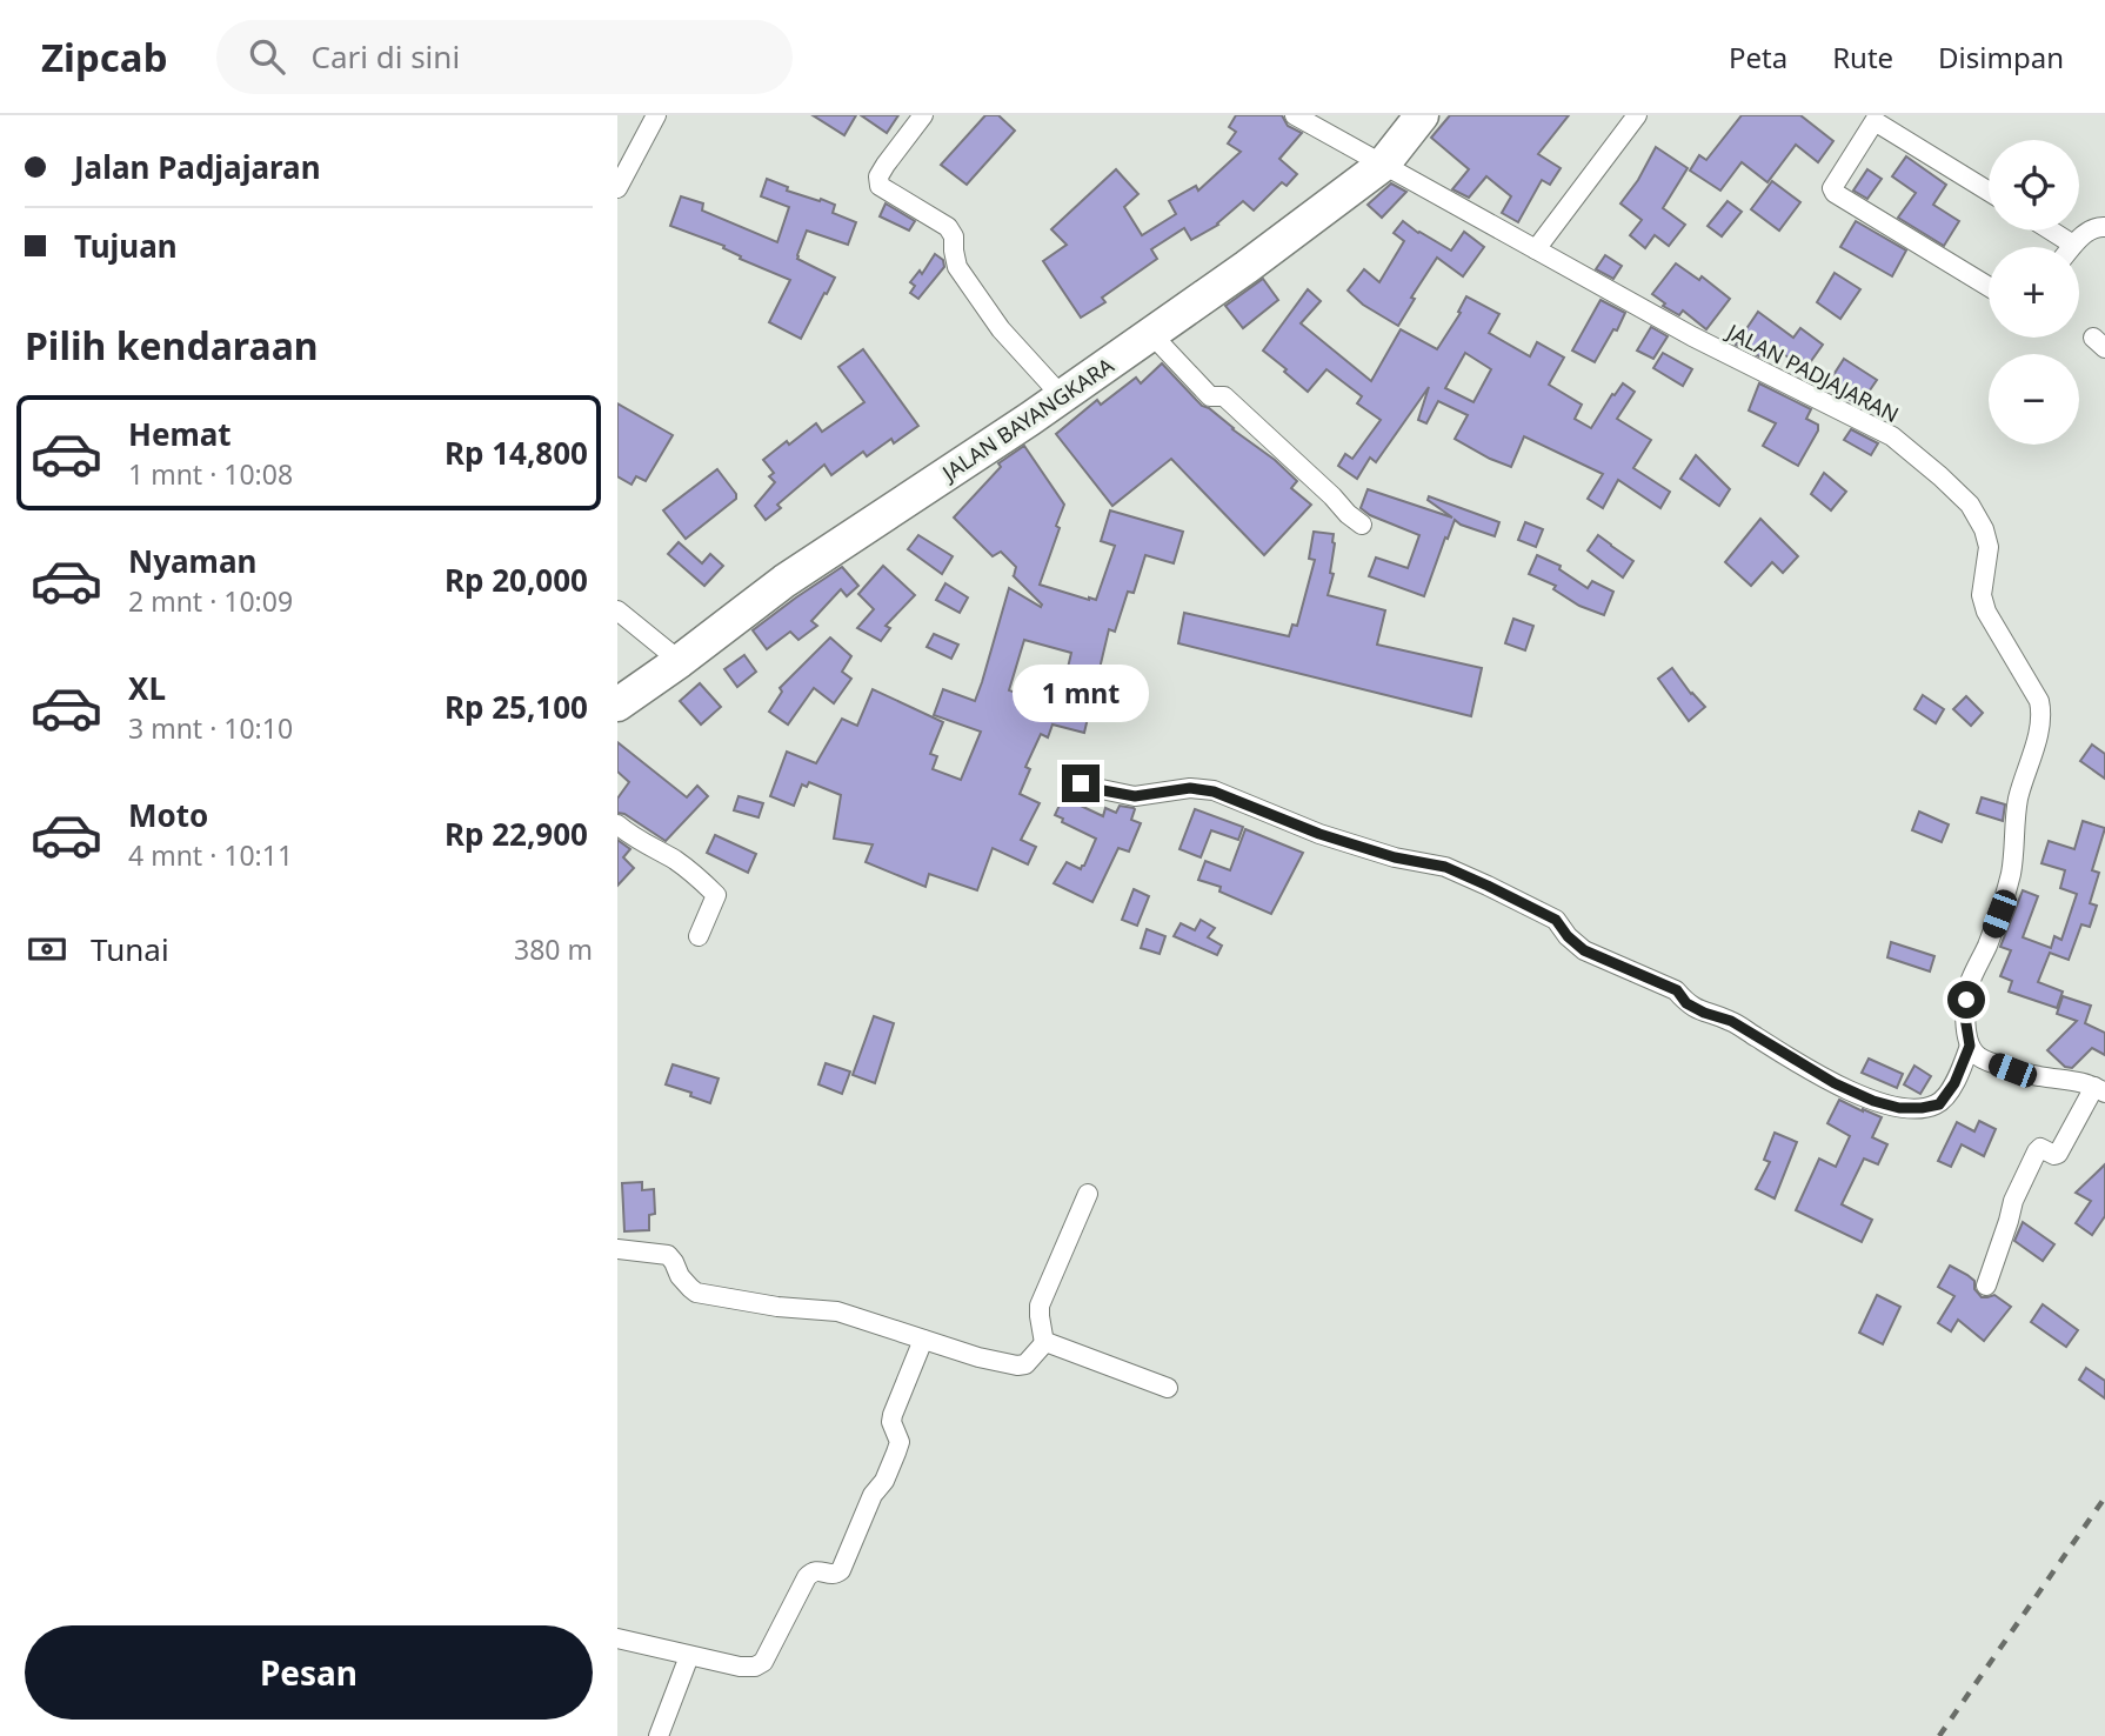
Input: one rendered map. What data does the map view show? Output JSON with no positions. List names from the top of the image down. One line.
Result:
{"streets":{"highway":["JALAN BAYANGKARA"],"street":["JALAN PADJAJARAN"]},"crossings":[["JALAN PADJAJARAN","JALAN BAYANGKARA"]],"page":{"header":"Zipcab","search":"Cari di sini","nav":["Peta","Rute","Disimpan"],"banner":["Jalan Padjajaran","Tujuan"],"map_buttons":["+","−"],"heading":"Pilih kendaraan","list":[{"name":"Hemat","note":"1 mnt · 10:08","value":"Rp 14,800"},{"name":"Nyaman","note":"2 mnt · 10:09","value":"Rp 20,000"},{"name":"XL","note":"3 mnt · 10:10","value":"Rp 25,100"},{"name":"Moto","note":"4 mnt · 10:11","value":"Rp 22,900"}],"bubble":"1 mnt","pay":["Tunai","380 m"],"buttons":"Pesan"}}
